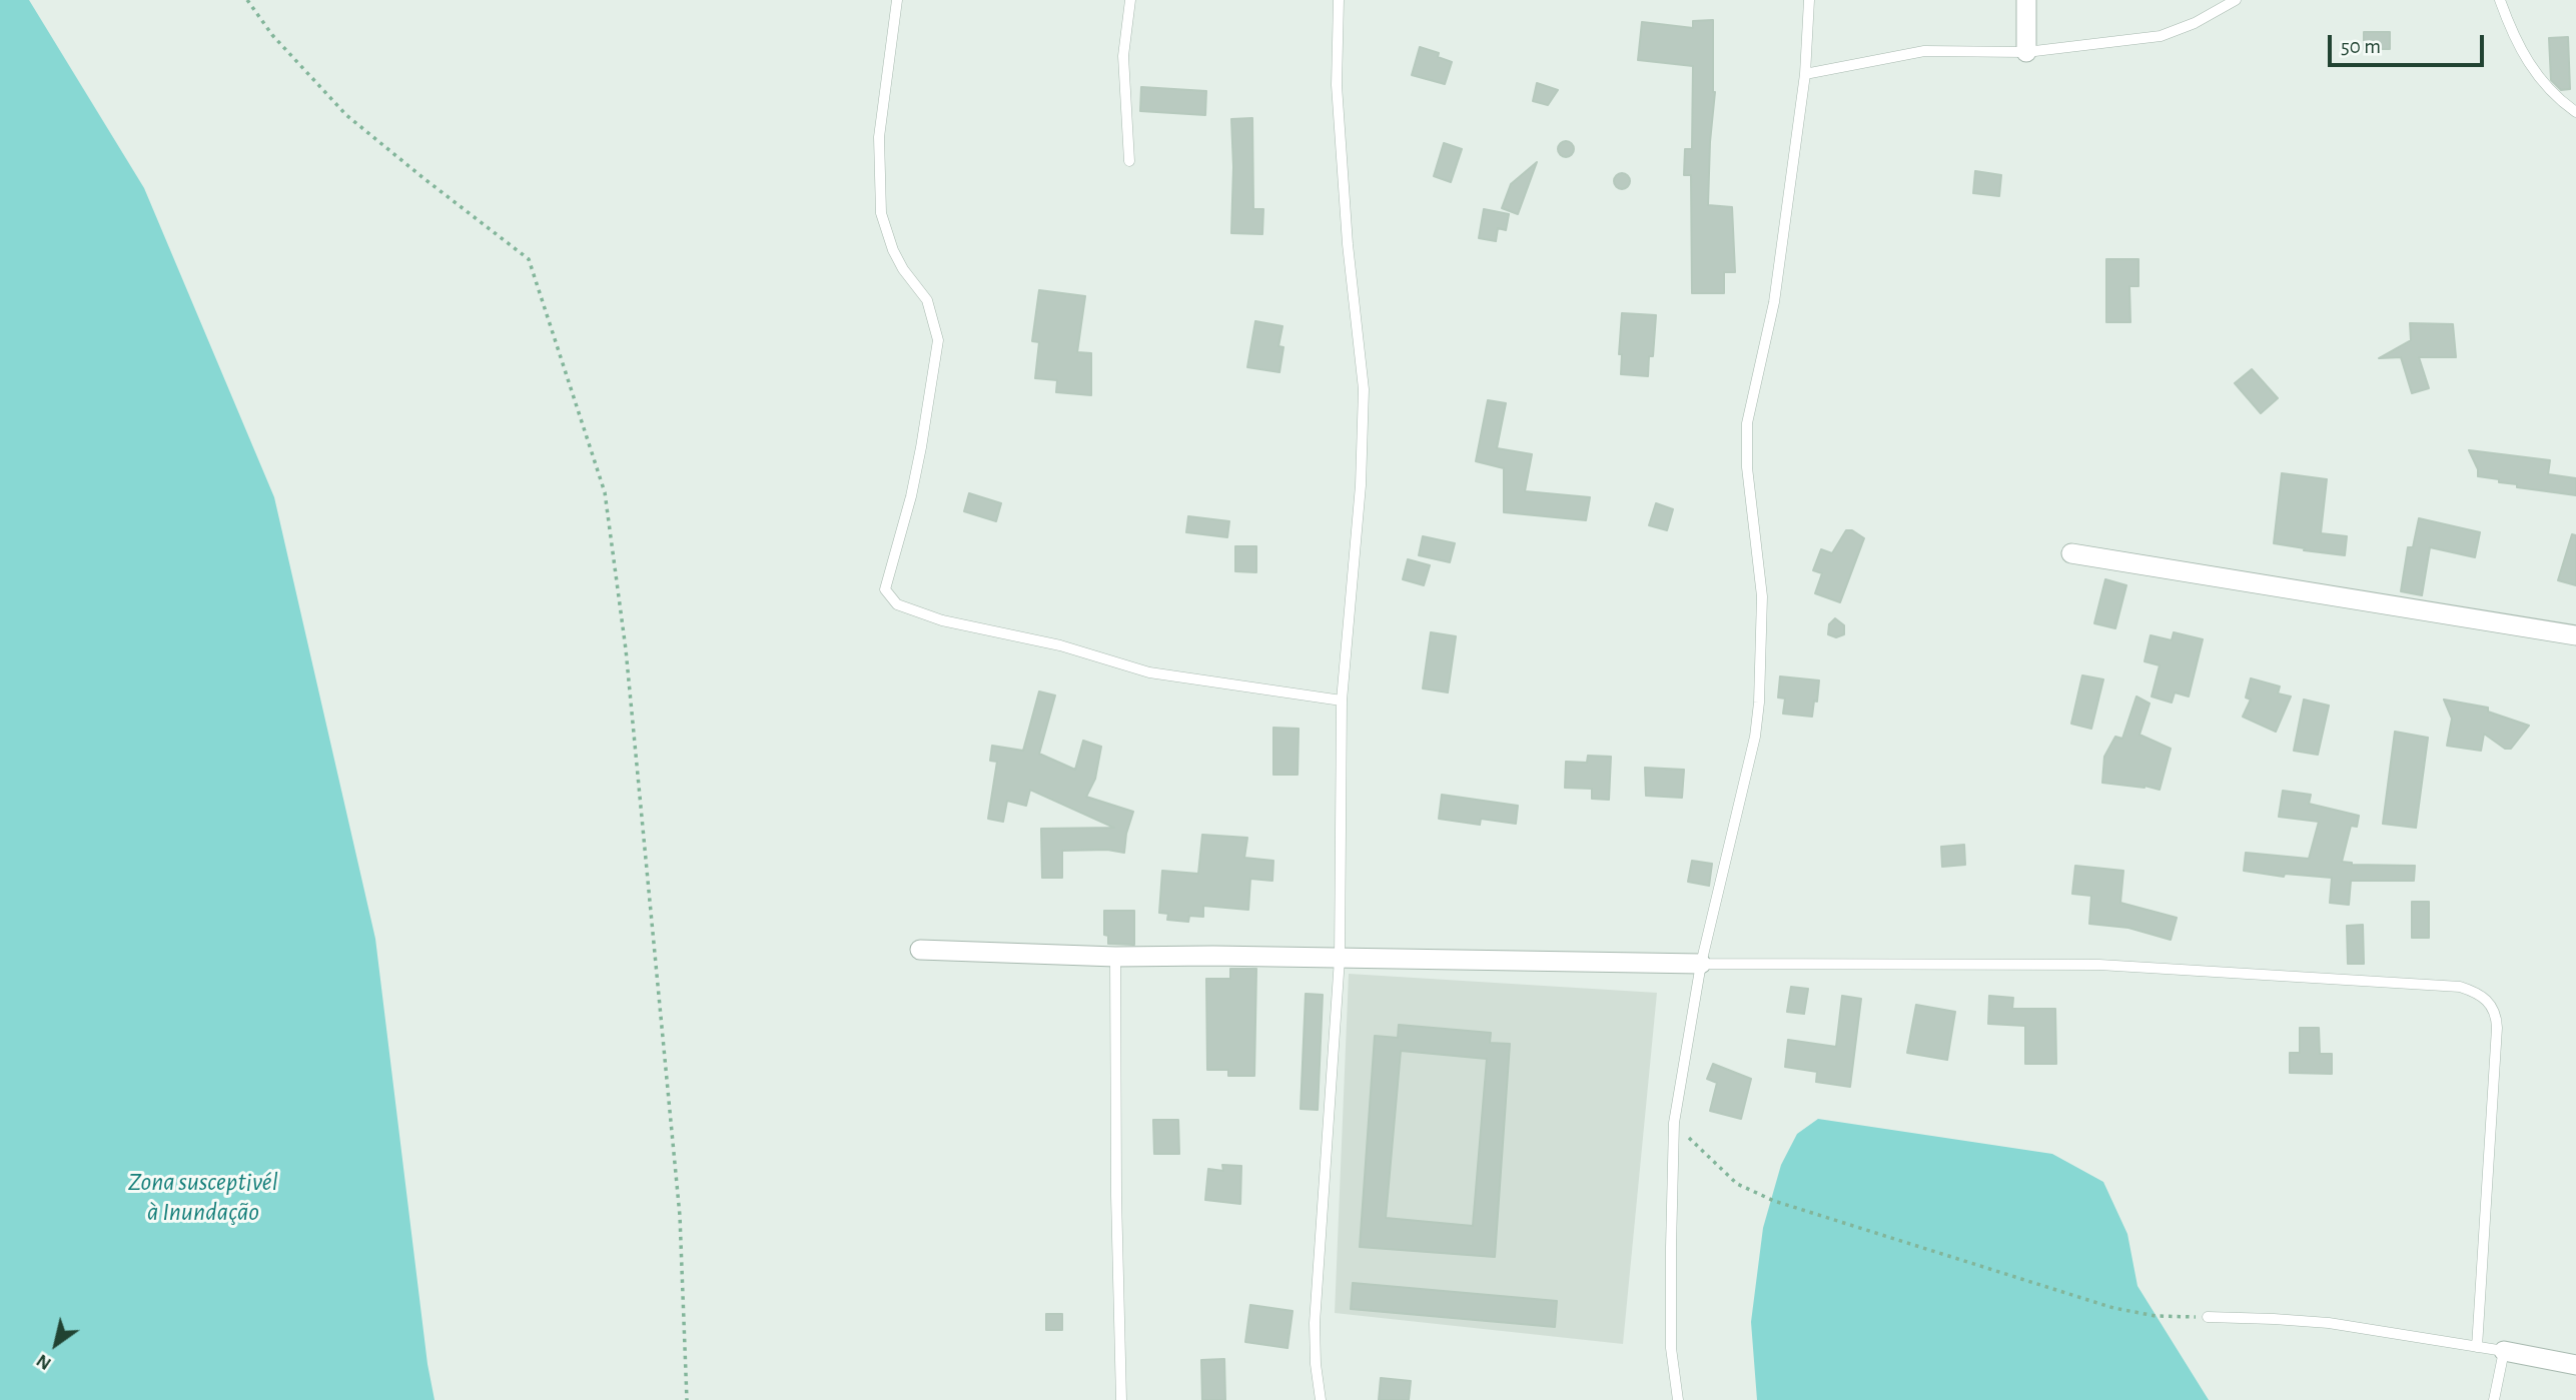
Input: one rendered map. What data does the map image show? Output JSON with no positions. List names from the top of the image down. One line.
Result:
{"water":["Zona susceptivél à Inundação"],"scale_bar":"50 m","north":"bottom left"}
